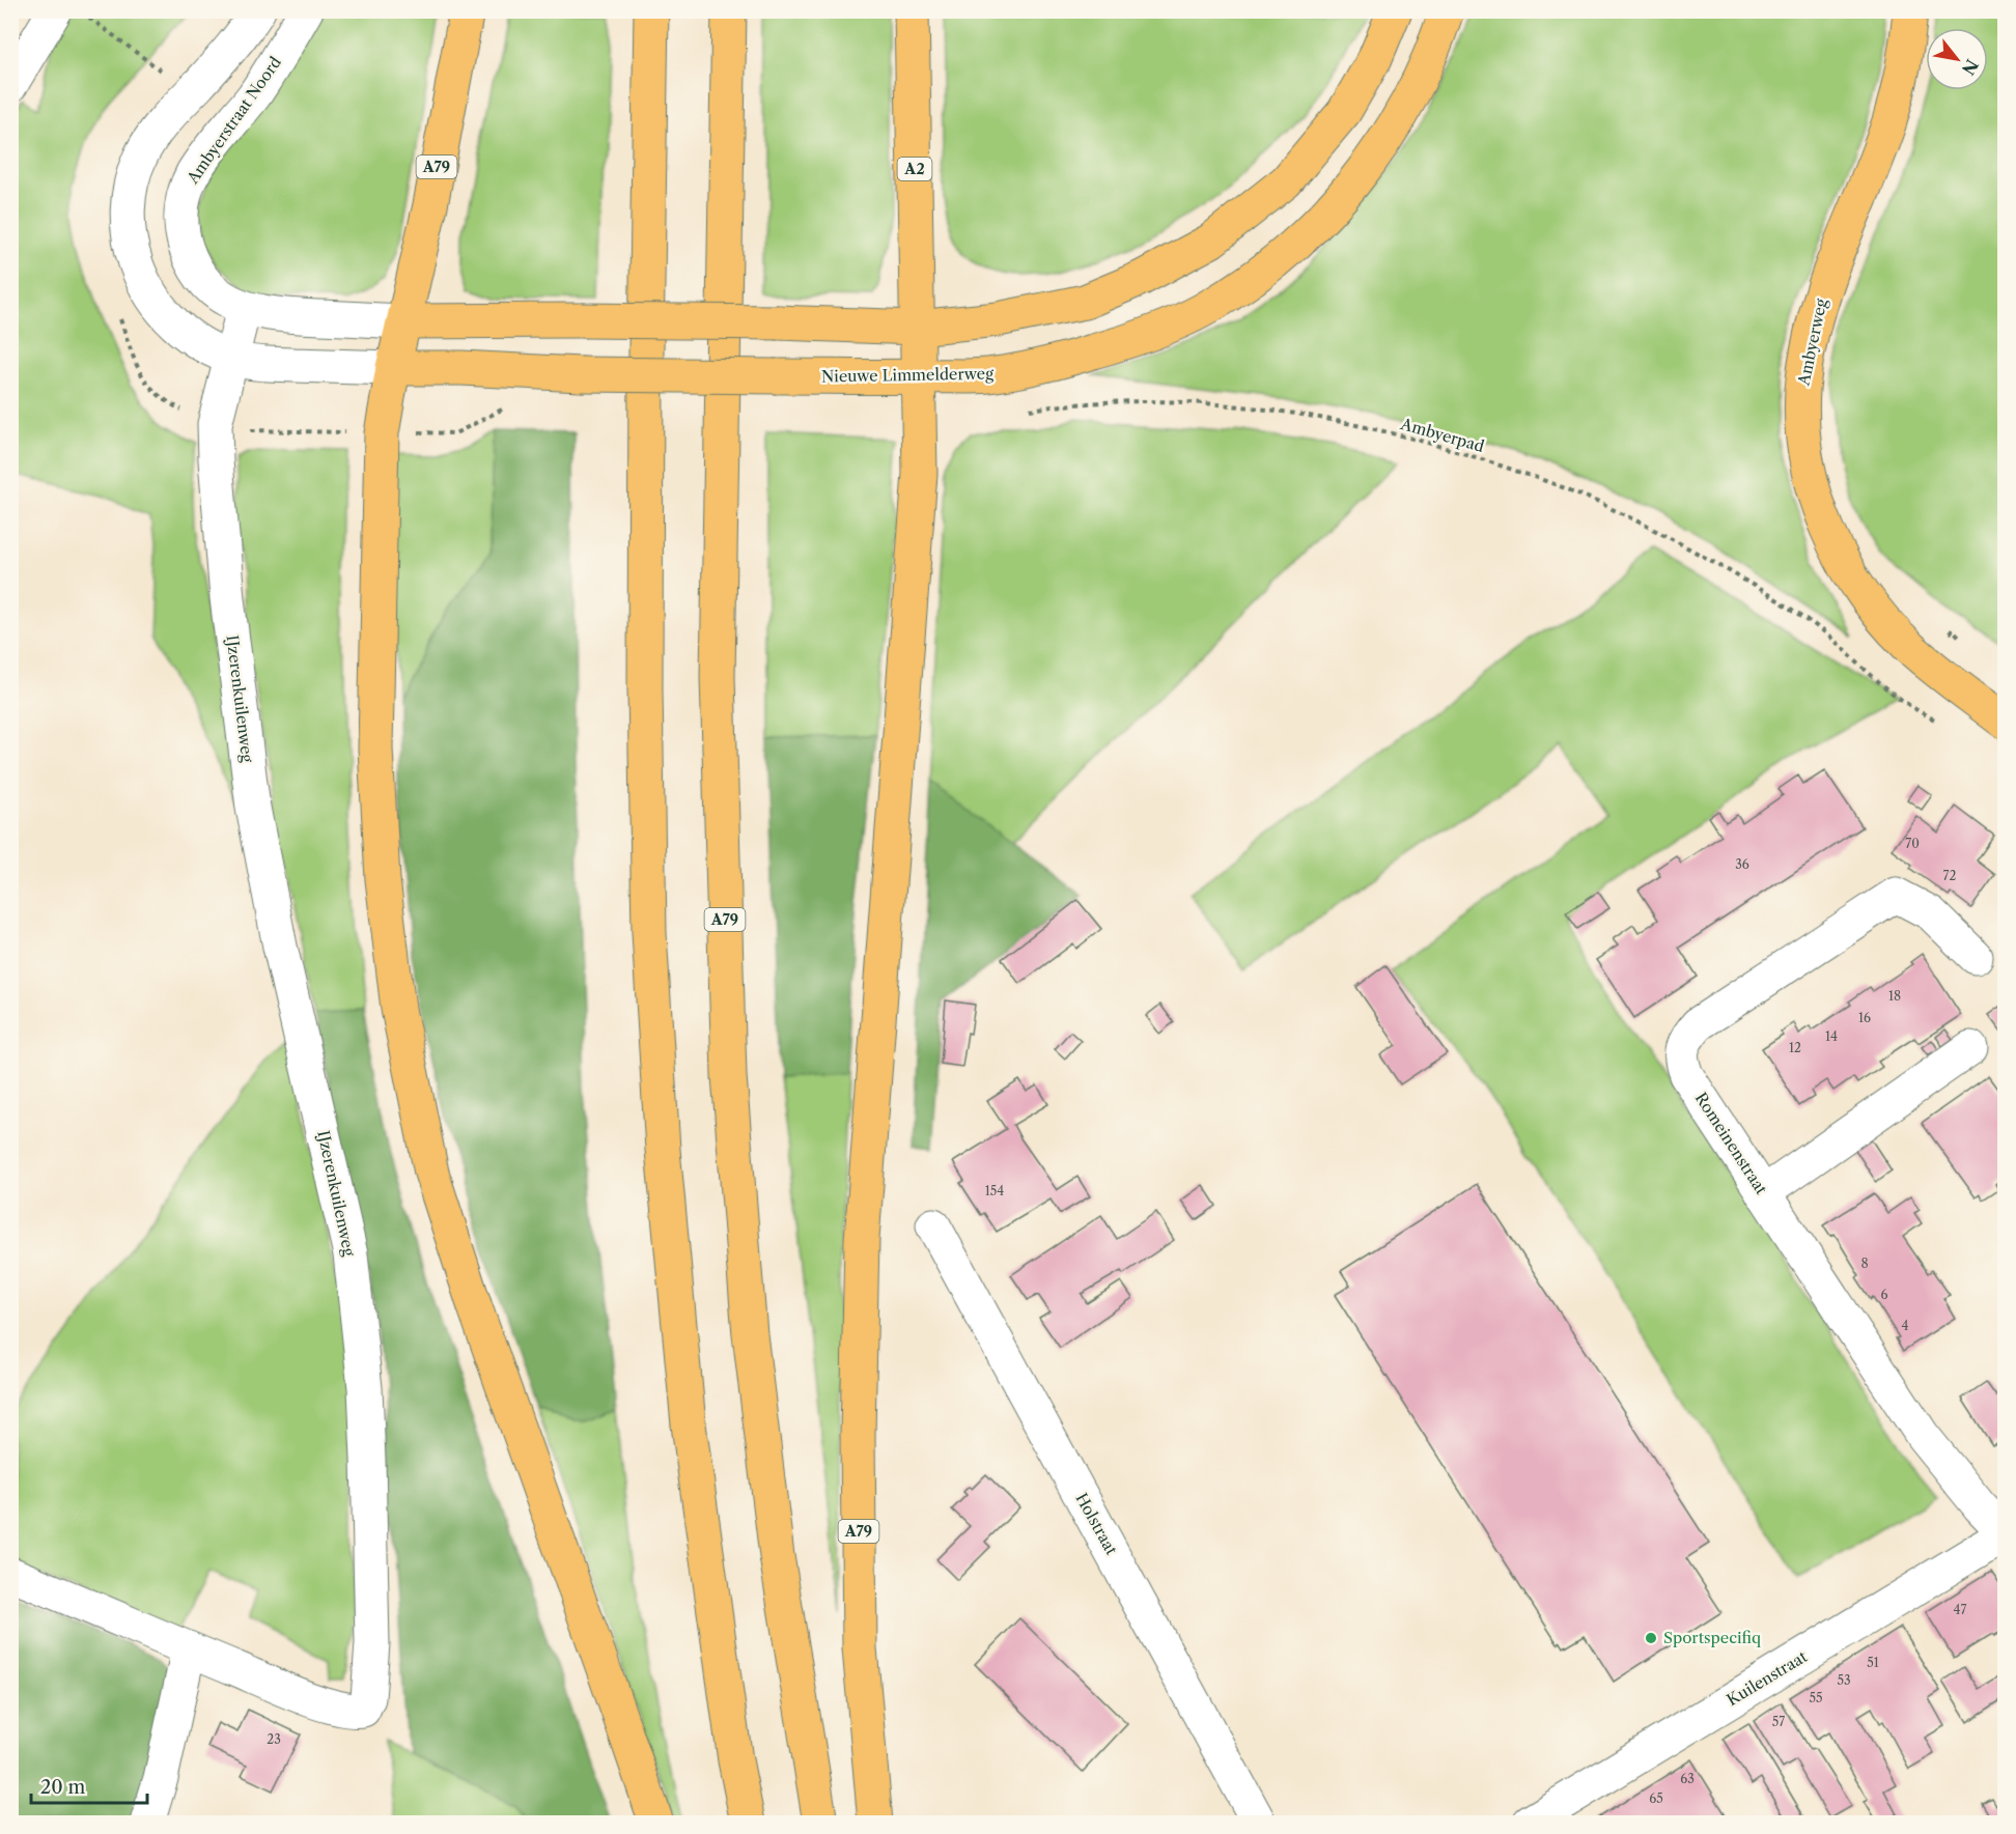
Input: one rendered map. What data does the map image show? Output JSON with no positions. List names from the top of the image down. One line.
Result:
{"streets":{"main road":["A79","A2","Ambyerweg","Nieuwe Limmelderweg"],"street":["Ambyerstraat Noord","IJzerenkuilenweg","Romeinenstraat","Holstraat","Kuilenstraat"],"path":["Ambyerpad"]},"crossings":[["Ambyerstraat Noord","A79"],["Ambyerstraat Noord","IJzerenkuilenweg"],["A79","Nieuwe Limmelderweg"],["Romeinenstraat","Kuilenstraat"]],"places":["Sportspecifiq"],"house_numbers":["70","36","72","18","16","14","12","154","8","6","4","47","51","53","55","57","23","63","65"],"scale_bar":"20 m","north":"bottom right"}
